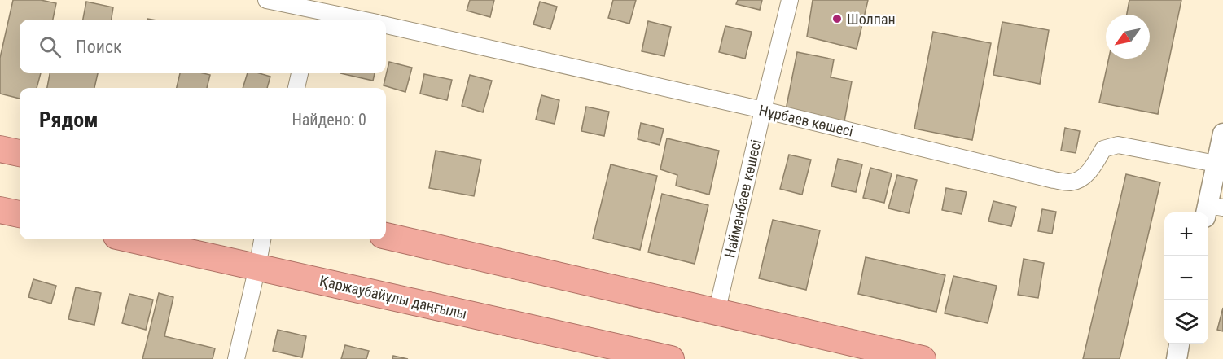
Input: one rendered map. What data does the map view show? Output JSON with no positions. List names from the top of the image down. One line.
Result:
{"streets":{"highway":["Қаржаубайұлы даңғылы"],"street":["Нұрбаев көшесі","Найманбаев көшесі"]},"crossings":[["Нұрбаев көшесі","Найманбаев көшесі"]],"places":["Шолпан"],"north":"bottom left","page":{"search":"Поиск","heading":["Рядом","Найдено: 0"],"map_buttons":["+","−"]}}
